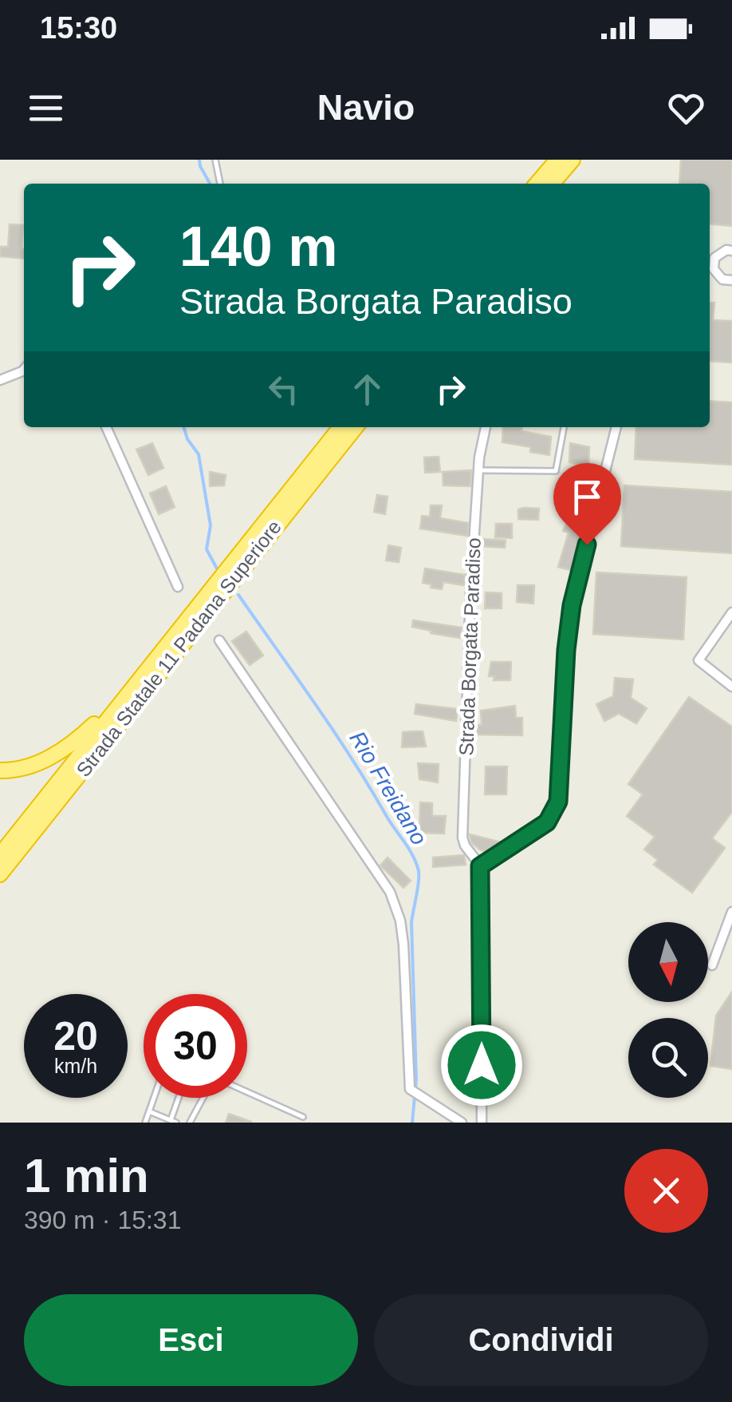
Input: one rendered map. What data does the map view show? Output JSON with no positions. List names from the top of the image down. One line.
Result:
{"streets":{"highway":["Strada Statale 11 Padana Superiore"],"street":["Strada Borgata Paradiso"]},"water":["Rio Freidano"],"north":"bottom","page":{"status":"15:30","header":"Navio","turn":["140 m","Strada Borgata Paradiso"],"speed":"20 km/h","limit":"30","heading":["1 min","390 m · 15:31"],"buttons":["Esci","Condividi"]}}
